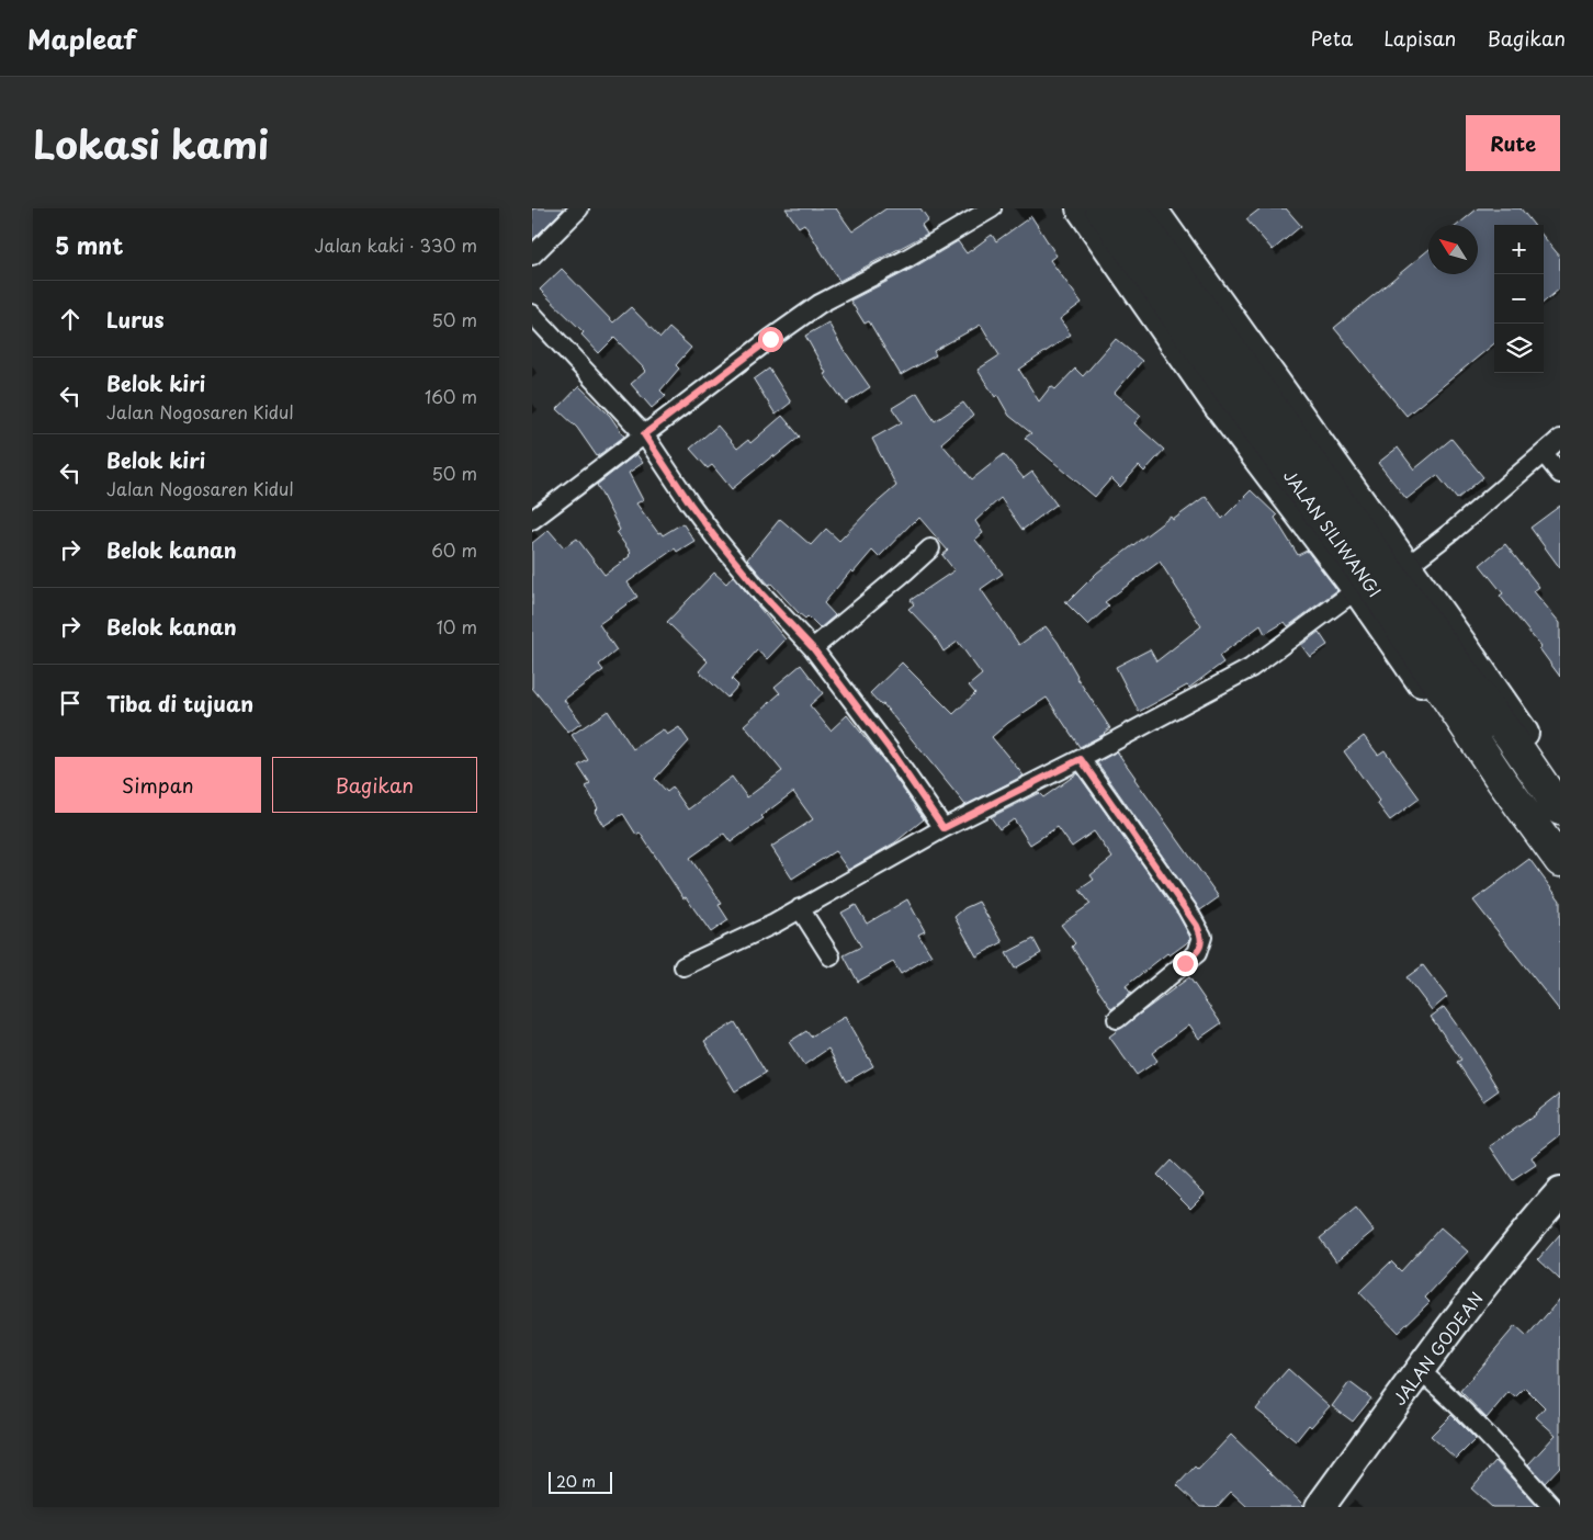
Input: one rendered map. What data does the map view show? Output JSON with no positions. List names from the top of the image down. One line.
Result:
{"streets":{"highway":["JALAN SILIWANGI"],"main road":["JALAN GODEAN"]},"scale_bar":"20 m","north":"top left","page":{"header":"Mapleaf","nav":["Peta","Lapisan","Bagikan"],"title":"Lokasi kami","buttons":["Rute",["Simpan","Bagikan"]],"heading":["5 mnt","Jalan kaki · 330 m"],"map_buttons":["+","−"],"list":[["Lurus","50 m"],["Belok kiri","Jalan Nogosaren Kidul","160 m"],["Belok kiri","Jalan Nogosaren Kidul","50 m"],["Belok kanan","60 m"],["Belok kanan","10 m"],"Tiba di tujuan"],"scale":"20 m"}}
